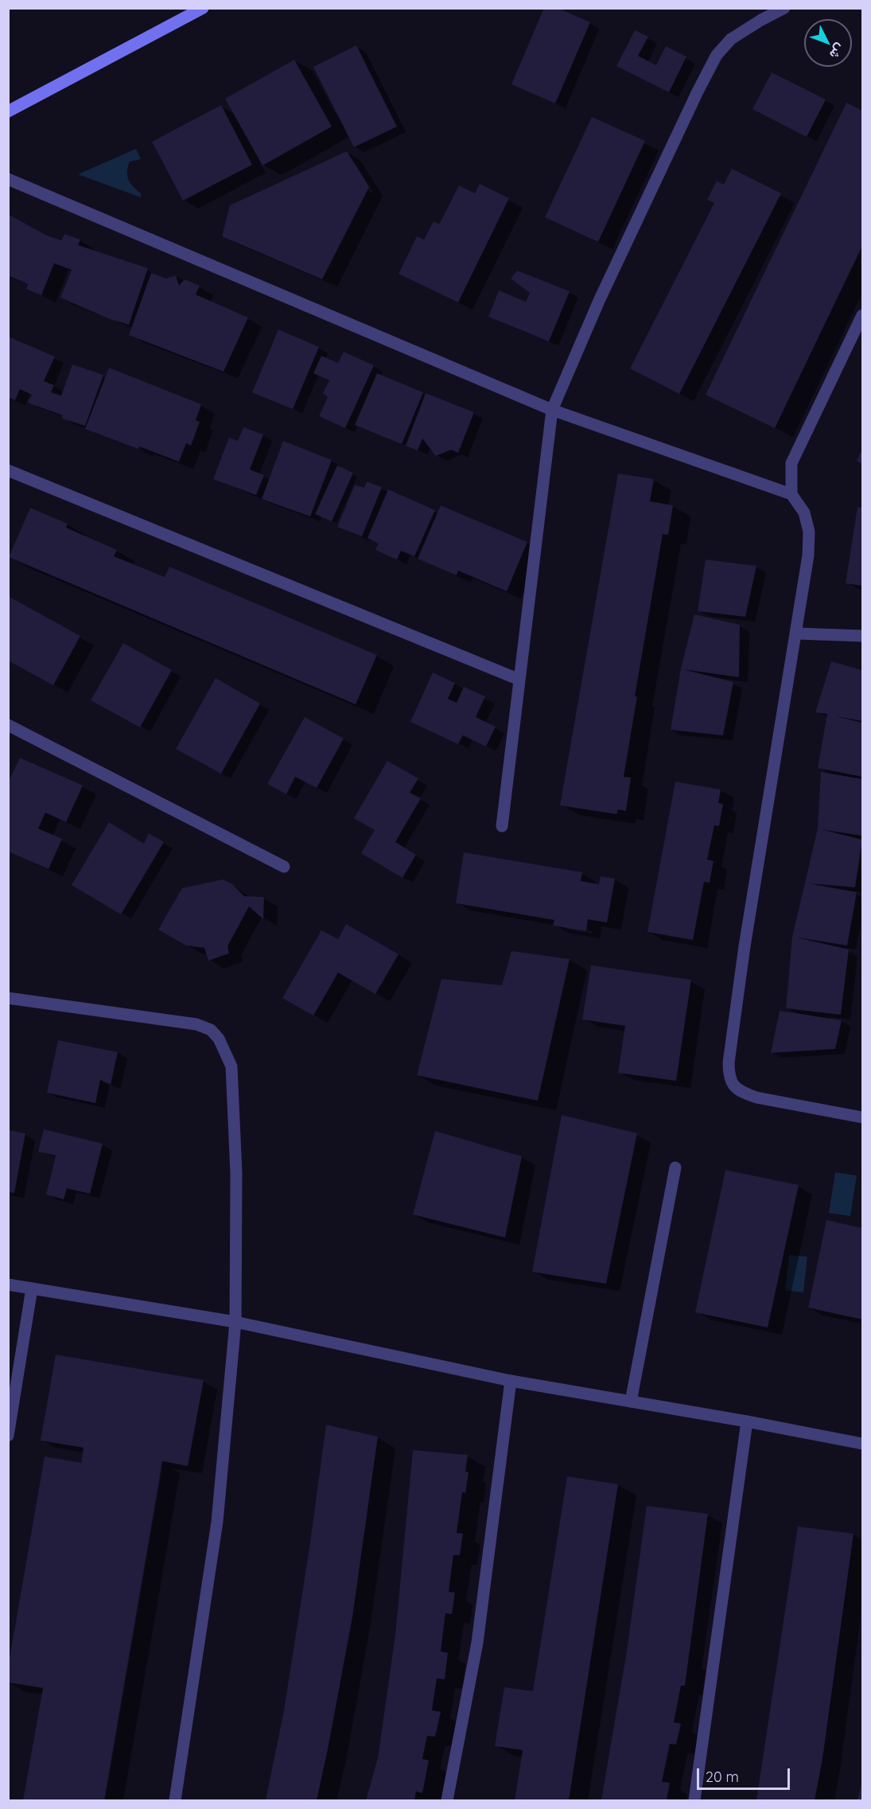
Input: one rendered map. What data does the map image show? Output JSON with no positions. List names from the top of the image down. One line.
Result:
{"scale_bar":"20 m","north":"bottom right"}
